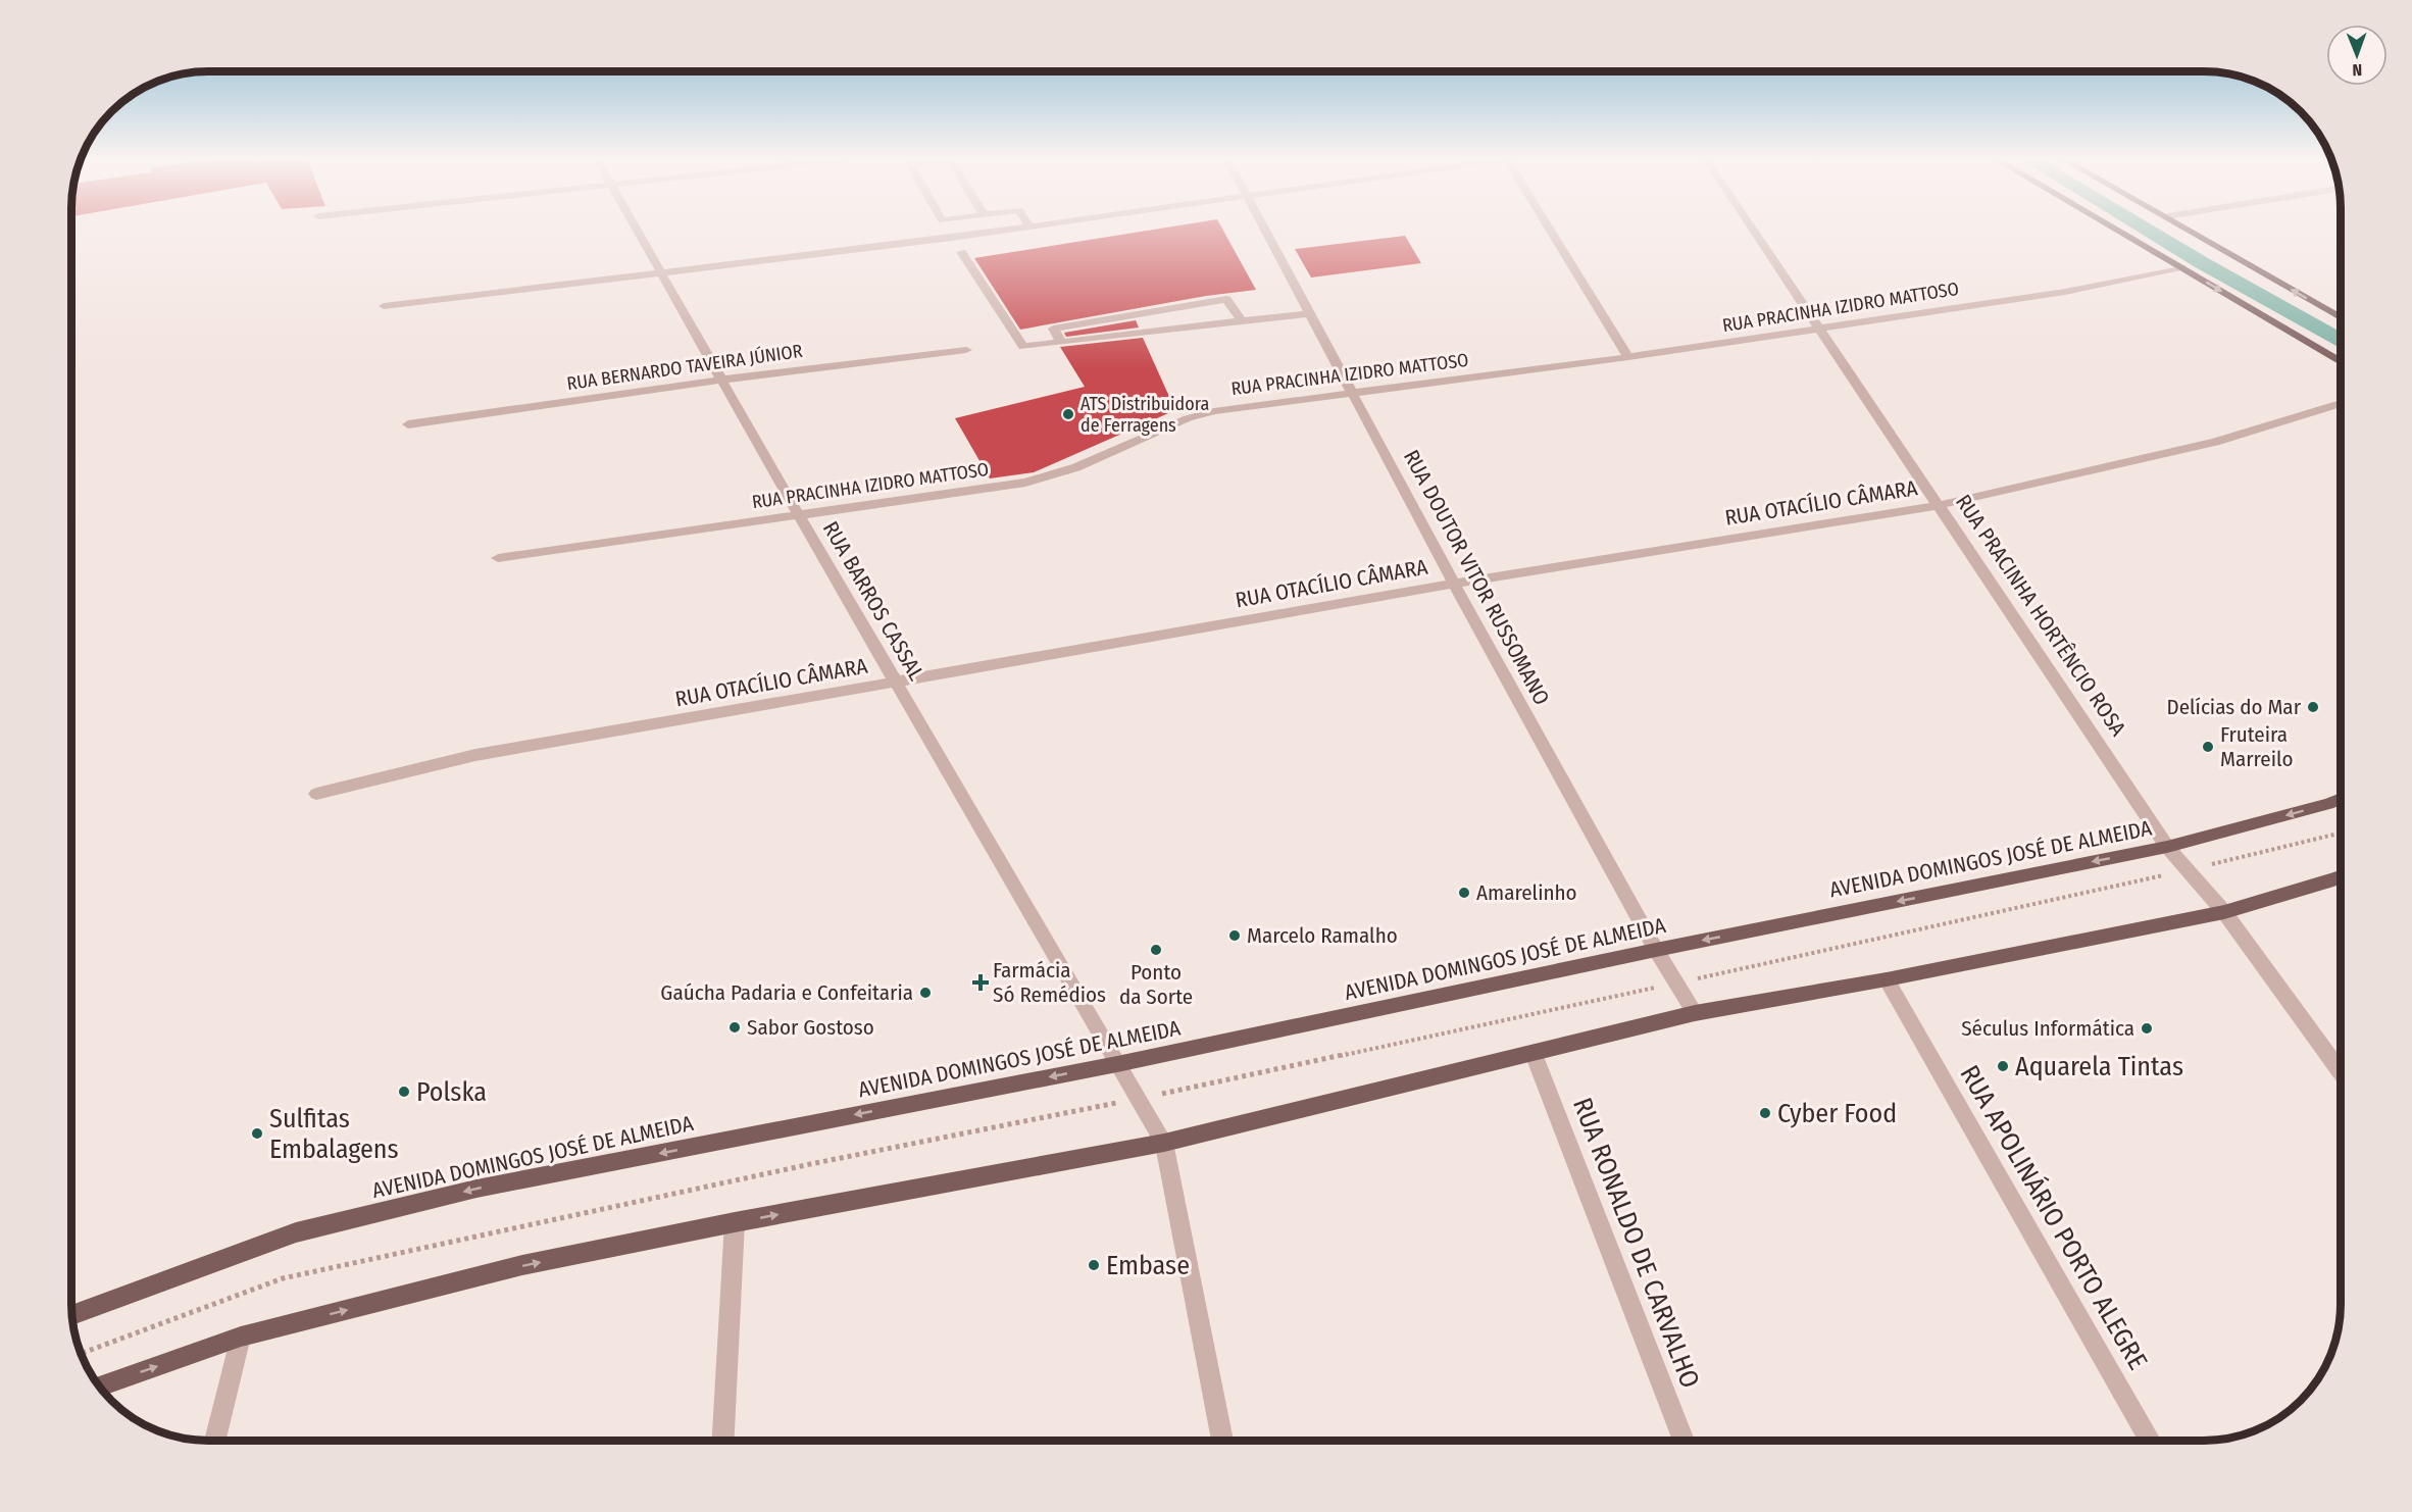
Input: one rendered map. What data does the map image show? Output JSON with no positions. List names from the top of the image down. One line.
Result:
{"streets":{"main road":["AVENIDA DOMINGOS JOSÉ DE ALMEIDA"],"street":["RUA PRACINHA IZIDRO MATTOSO","RUA BERNARDO TAVEIRA JÚNIOR","RUA OTACÍLIO CÂMARA","RUA DOUTOR VITOR RUSSOMANO","RUA BARROS CASSAL","RUA PRACINHA HORTÊNCIO ROSA","RUA APOLINÁRIO PORTO ALEGRE","RUA RONALDO DE CARVALHO"]},"crossings":[["RUA PRACINHA IZIDRO MATTOSO","RUA DOUTOR VITOR RUSSOMANO"],["RUA PRACINHA IZIDRO MATTOSO","RUA BARROS CASSAL"],["RUA PRACINHA IZIDRO MATTOSO","RUA PRACINHA HORTÊNCIO ROSA"],["RUA BERNARDO TAVEIRA JÚNIOR","RUA BARROS CASSAL"],["RUA OTACÍLIO CÂMARA","RUA DOUTOR VITOR RUSSOMANO"],["RUA OTACÍLIO CÂMARA","RUA BARROS CASSAL"],["RUA OTACÍLIO CÂMARA","RUA PRACINHA HORTÊNCIO ROSA"],["RUA DOUTOR VITOR RUSSOMANO","AVENIDA DOMINGOS JOSÉ DE ALMEIDA"],["RUA BARROS CASSAL","AVENIDA DOMINGOS JOSÉ DE ALMEIDA"],["RUA PRACINHA HORTÊNCIO ROSA","AVENIDA DOMINGOS JOSÉ DE ALMEIDA"]],"places":{"other":["ATS Distribuidora de Ferragens","Delícias do Mar","Fruteira Marreilo","Amarelinho","Marcelo Ramalho","Ponto da Sorte","Gaúcha Padaria e Confeitaria","Sabor Gostoso","Séculus Informática","Aquarela Tintas","Polska","Cyber Food","Sulfitas Embalagens","Embase"],"health":["Farmácia Só Remédios"]},"north":"bottom"}
